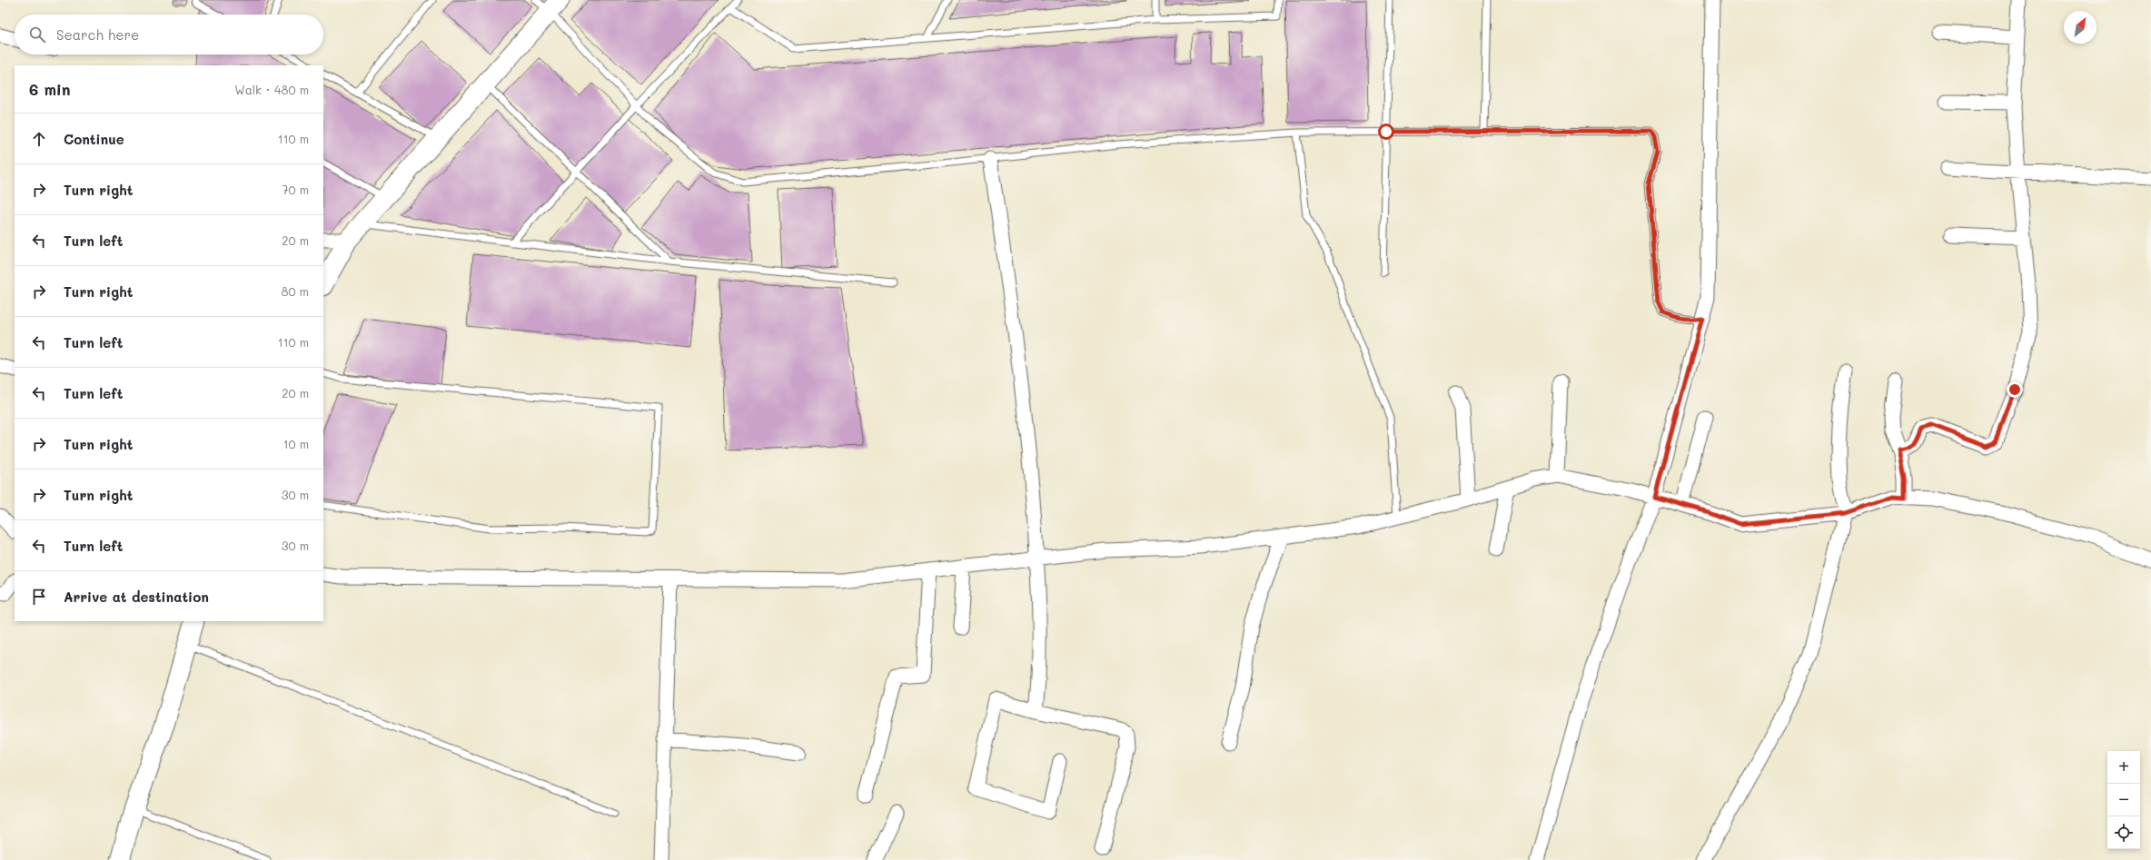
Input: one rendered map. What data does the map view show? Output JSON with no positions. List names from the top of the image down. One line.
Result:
{"north":"top right","page":{"search":"Search here","heading":["6 min","Walk · 480 m"],"list":[["Continue","110 m"],["Turn right","70 m"],["Turn left","20 m"],["Turn right","80 m"],["Turn left","110 m"],["Turn left","20 m"],["Turn right","10 m"],["Turn right","30 m"],["Turn left","30 m"],"Arrive at destination"],"map_buttons":["+","−"]}}
